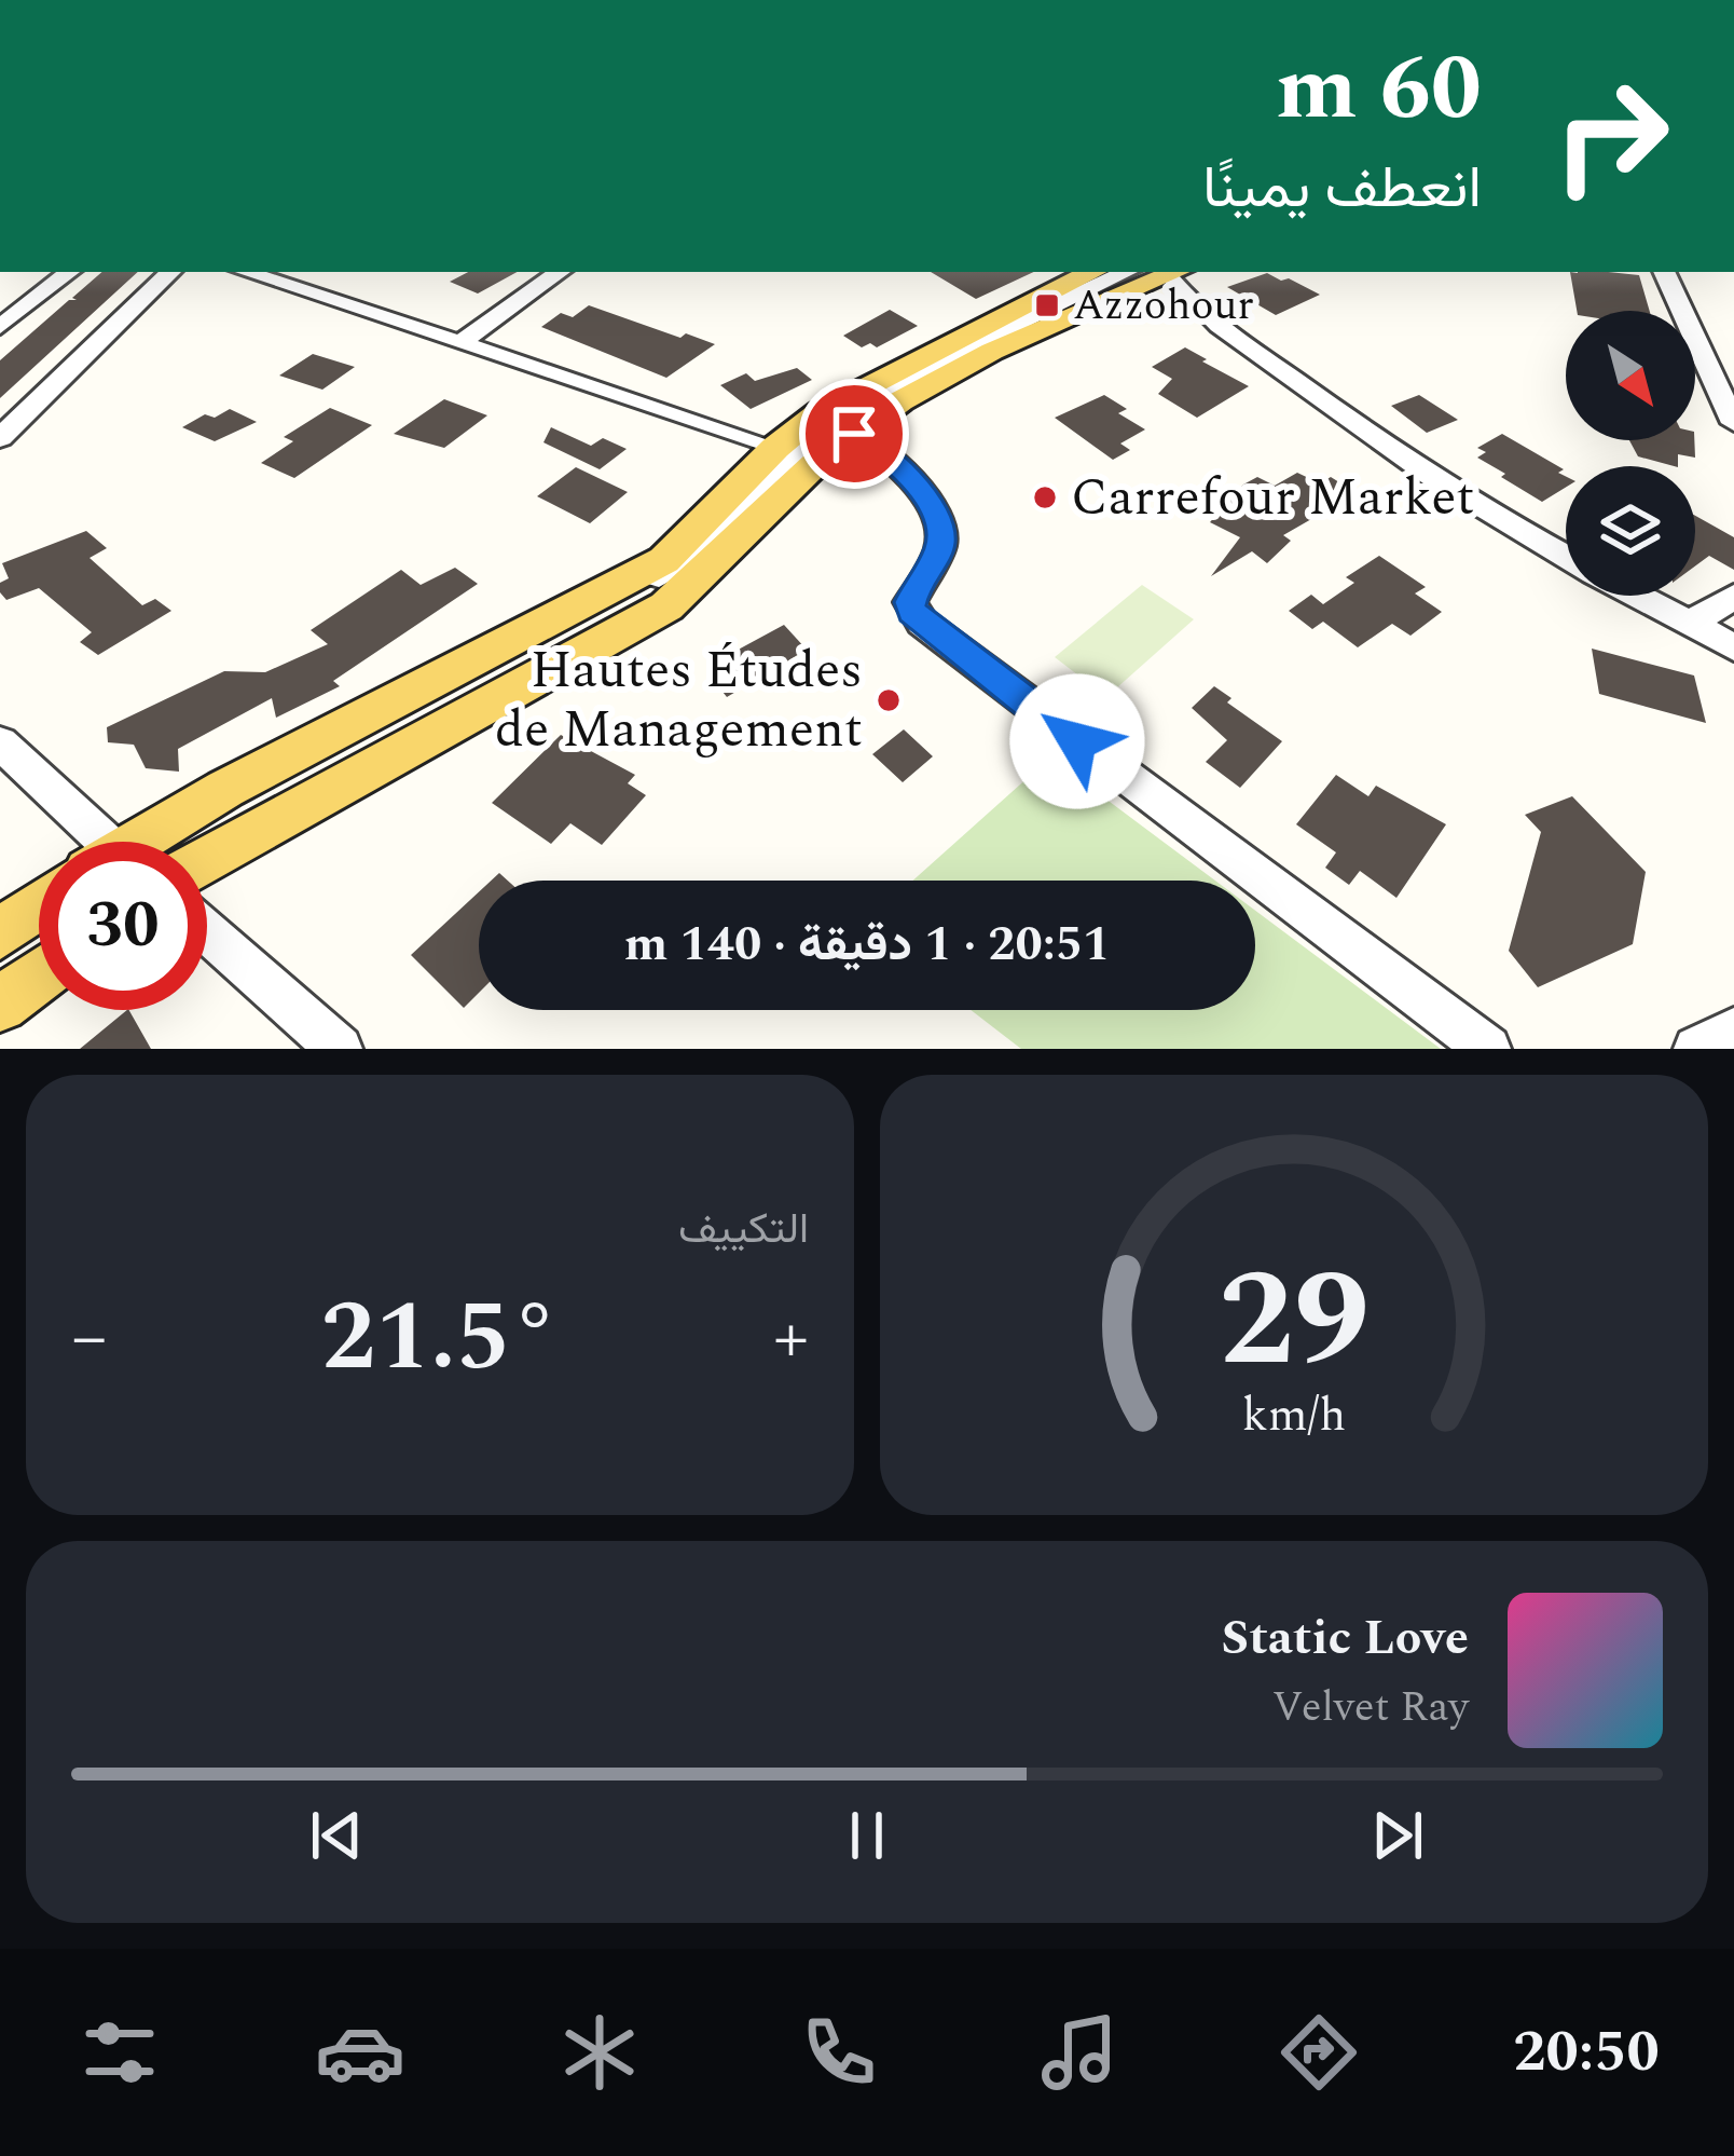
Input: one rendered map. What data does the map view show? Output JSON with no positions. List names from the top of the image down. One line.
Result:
{"places":{"transit":["Azzohour"],"other":["Carrefour Market","Hautes Études de Management"]},"north":"bottom right","page":{"turn":["60 m","انعطف يمينًا"],"limit":"30","trip":"20:51 · 1 دقيقة · 140 m","tile":"التكييف","heat":["−","21.5°","+"],"song":["Static Love","Velvet Ray"],"tabs":"20:50","gauge":["29","km/h"]}}
